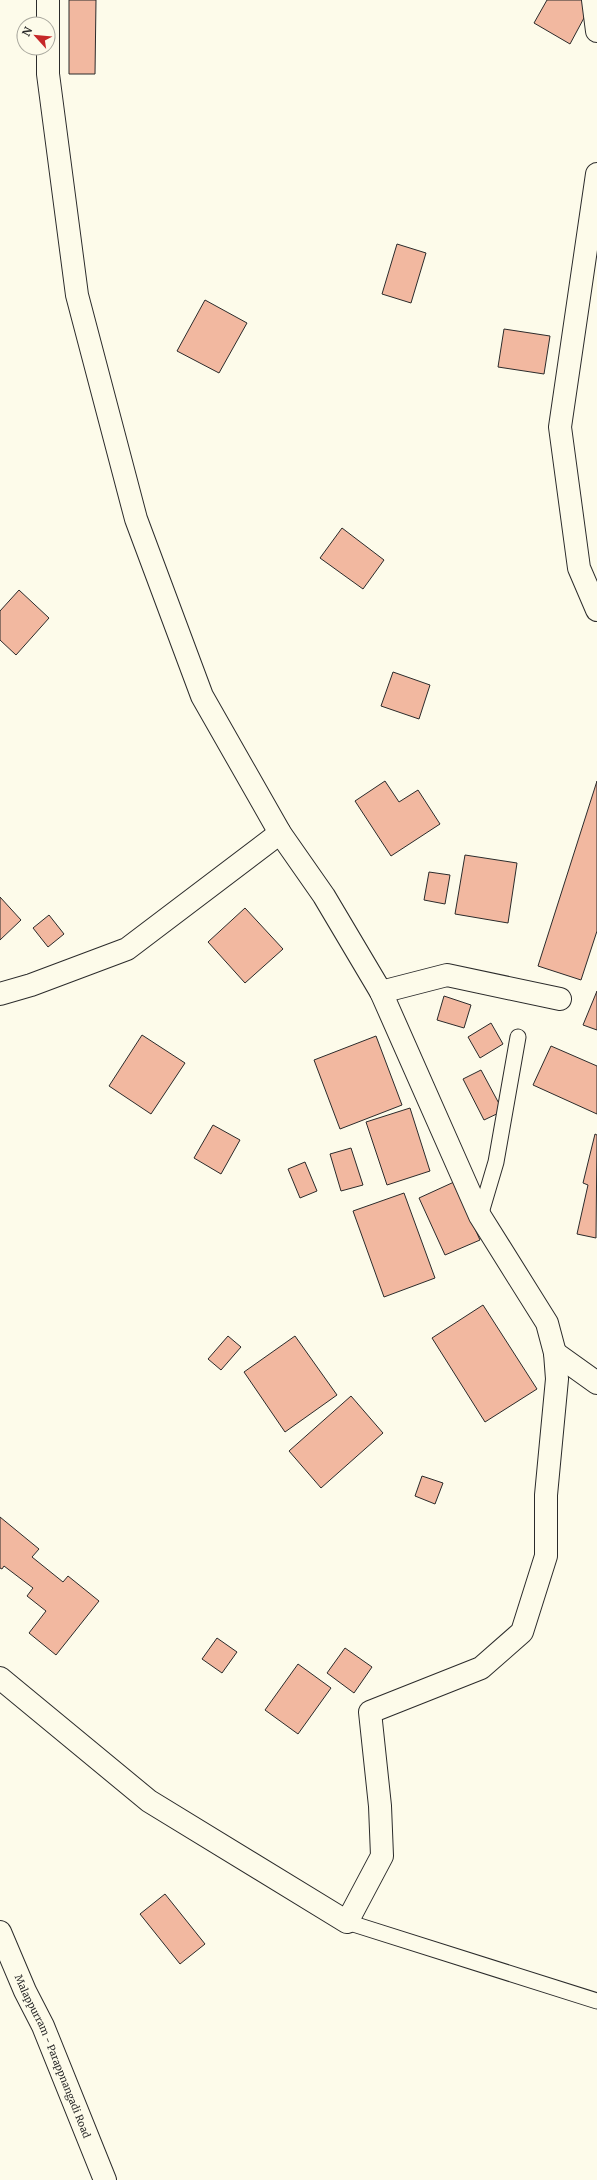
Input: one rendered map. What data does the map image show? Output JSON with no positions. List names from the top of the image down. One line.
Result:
{"streets":{"main road":["Malappurram - Parappnangadi Road"]},"north":"top left"}
